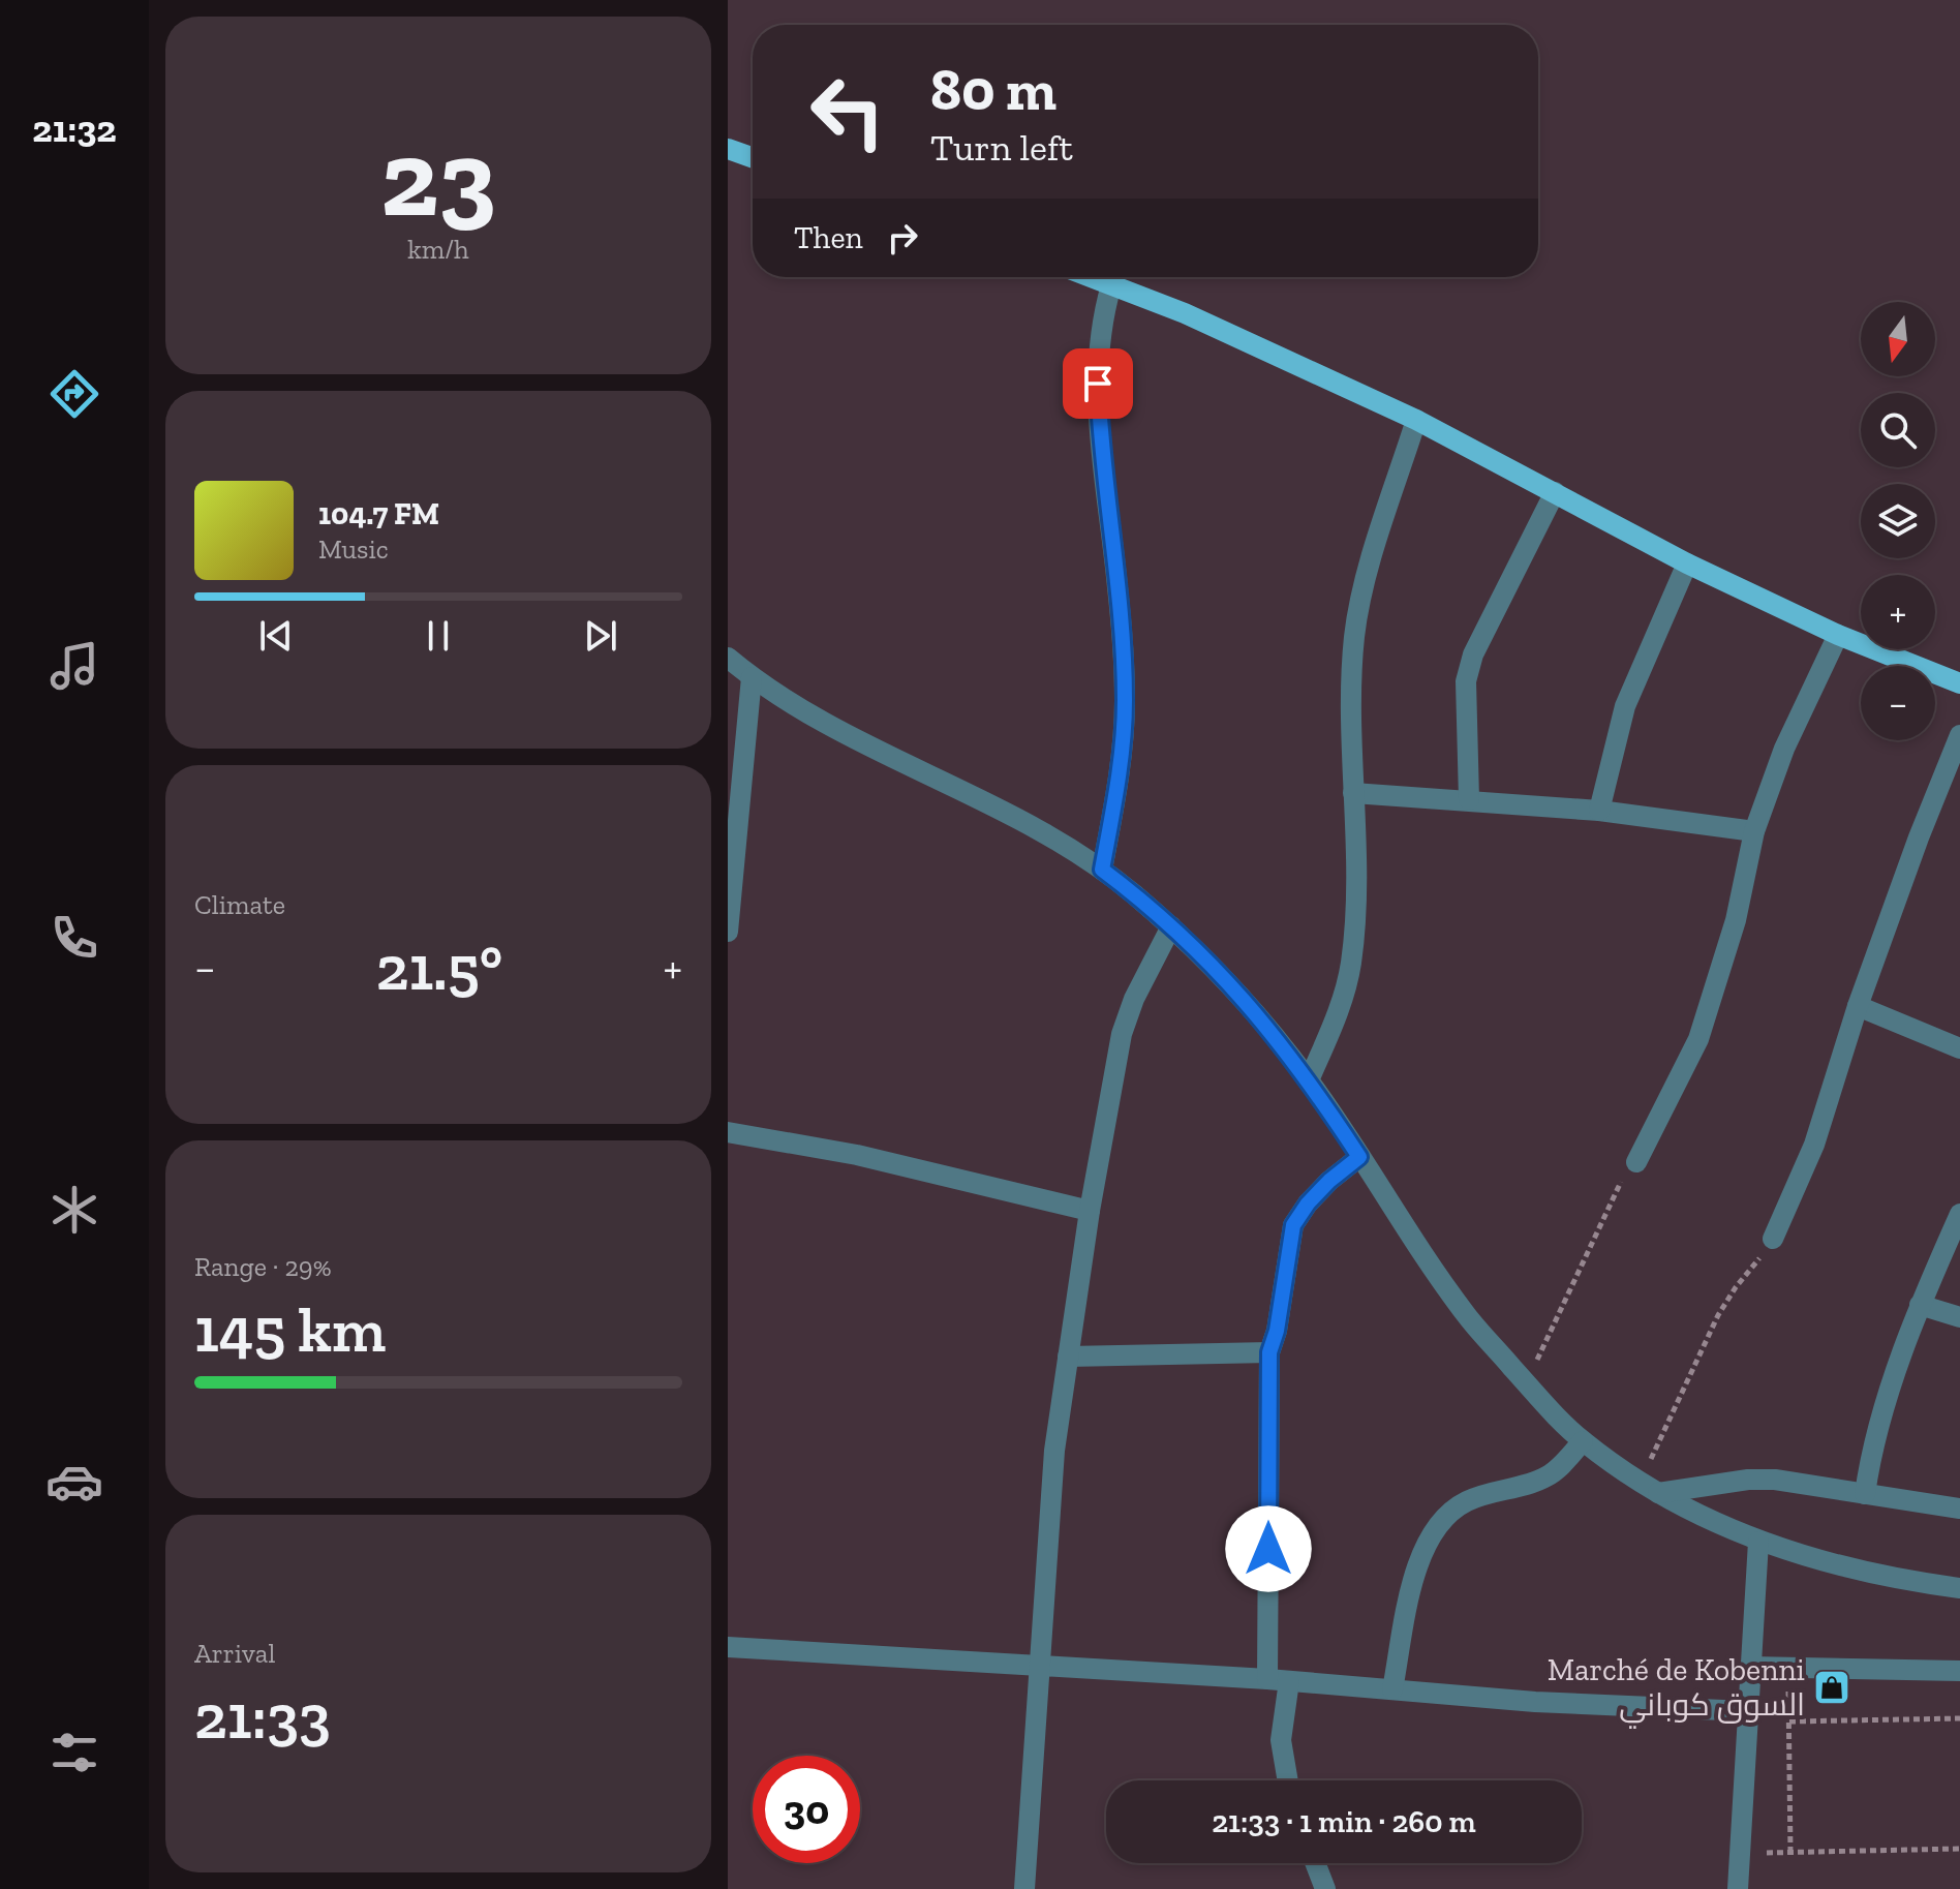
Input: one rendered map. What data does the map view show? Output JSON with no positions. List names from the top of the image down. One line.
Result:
{"places":{"shop":["Marché de Kobenni السوق كوباني"]},"north":"bottom","page":{"tabs":"21:32","tile":[["23","km/h"],"Climate",["Range · 29%","145 km"],["Arrival","21:33"]],"turn":["80 m","Turn left"],"then":"Then","map_buttons":["+","−"],"song":["104.7 FM","Music"],"heat":["−","21.5°","+"],"limit":"30","trip":"21:33 · 1 min · 260 m"}}
